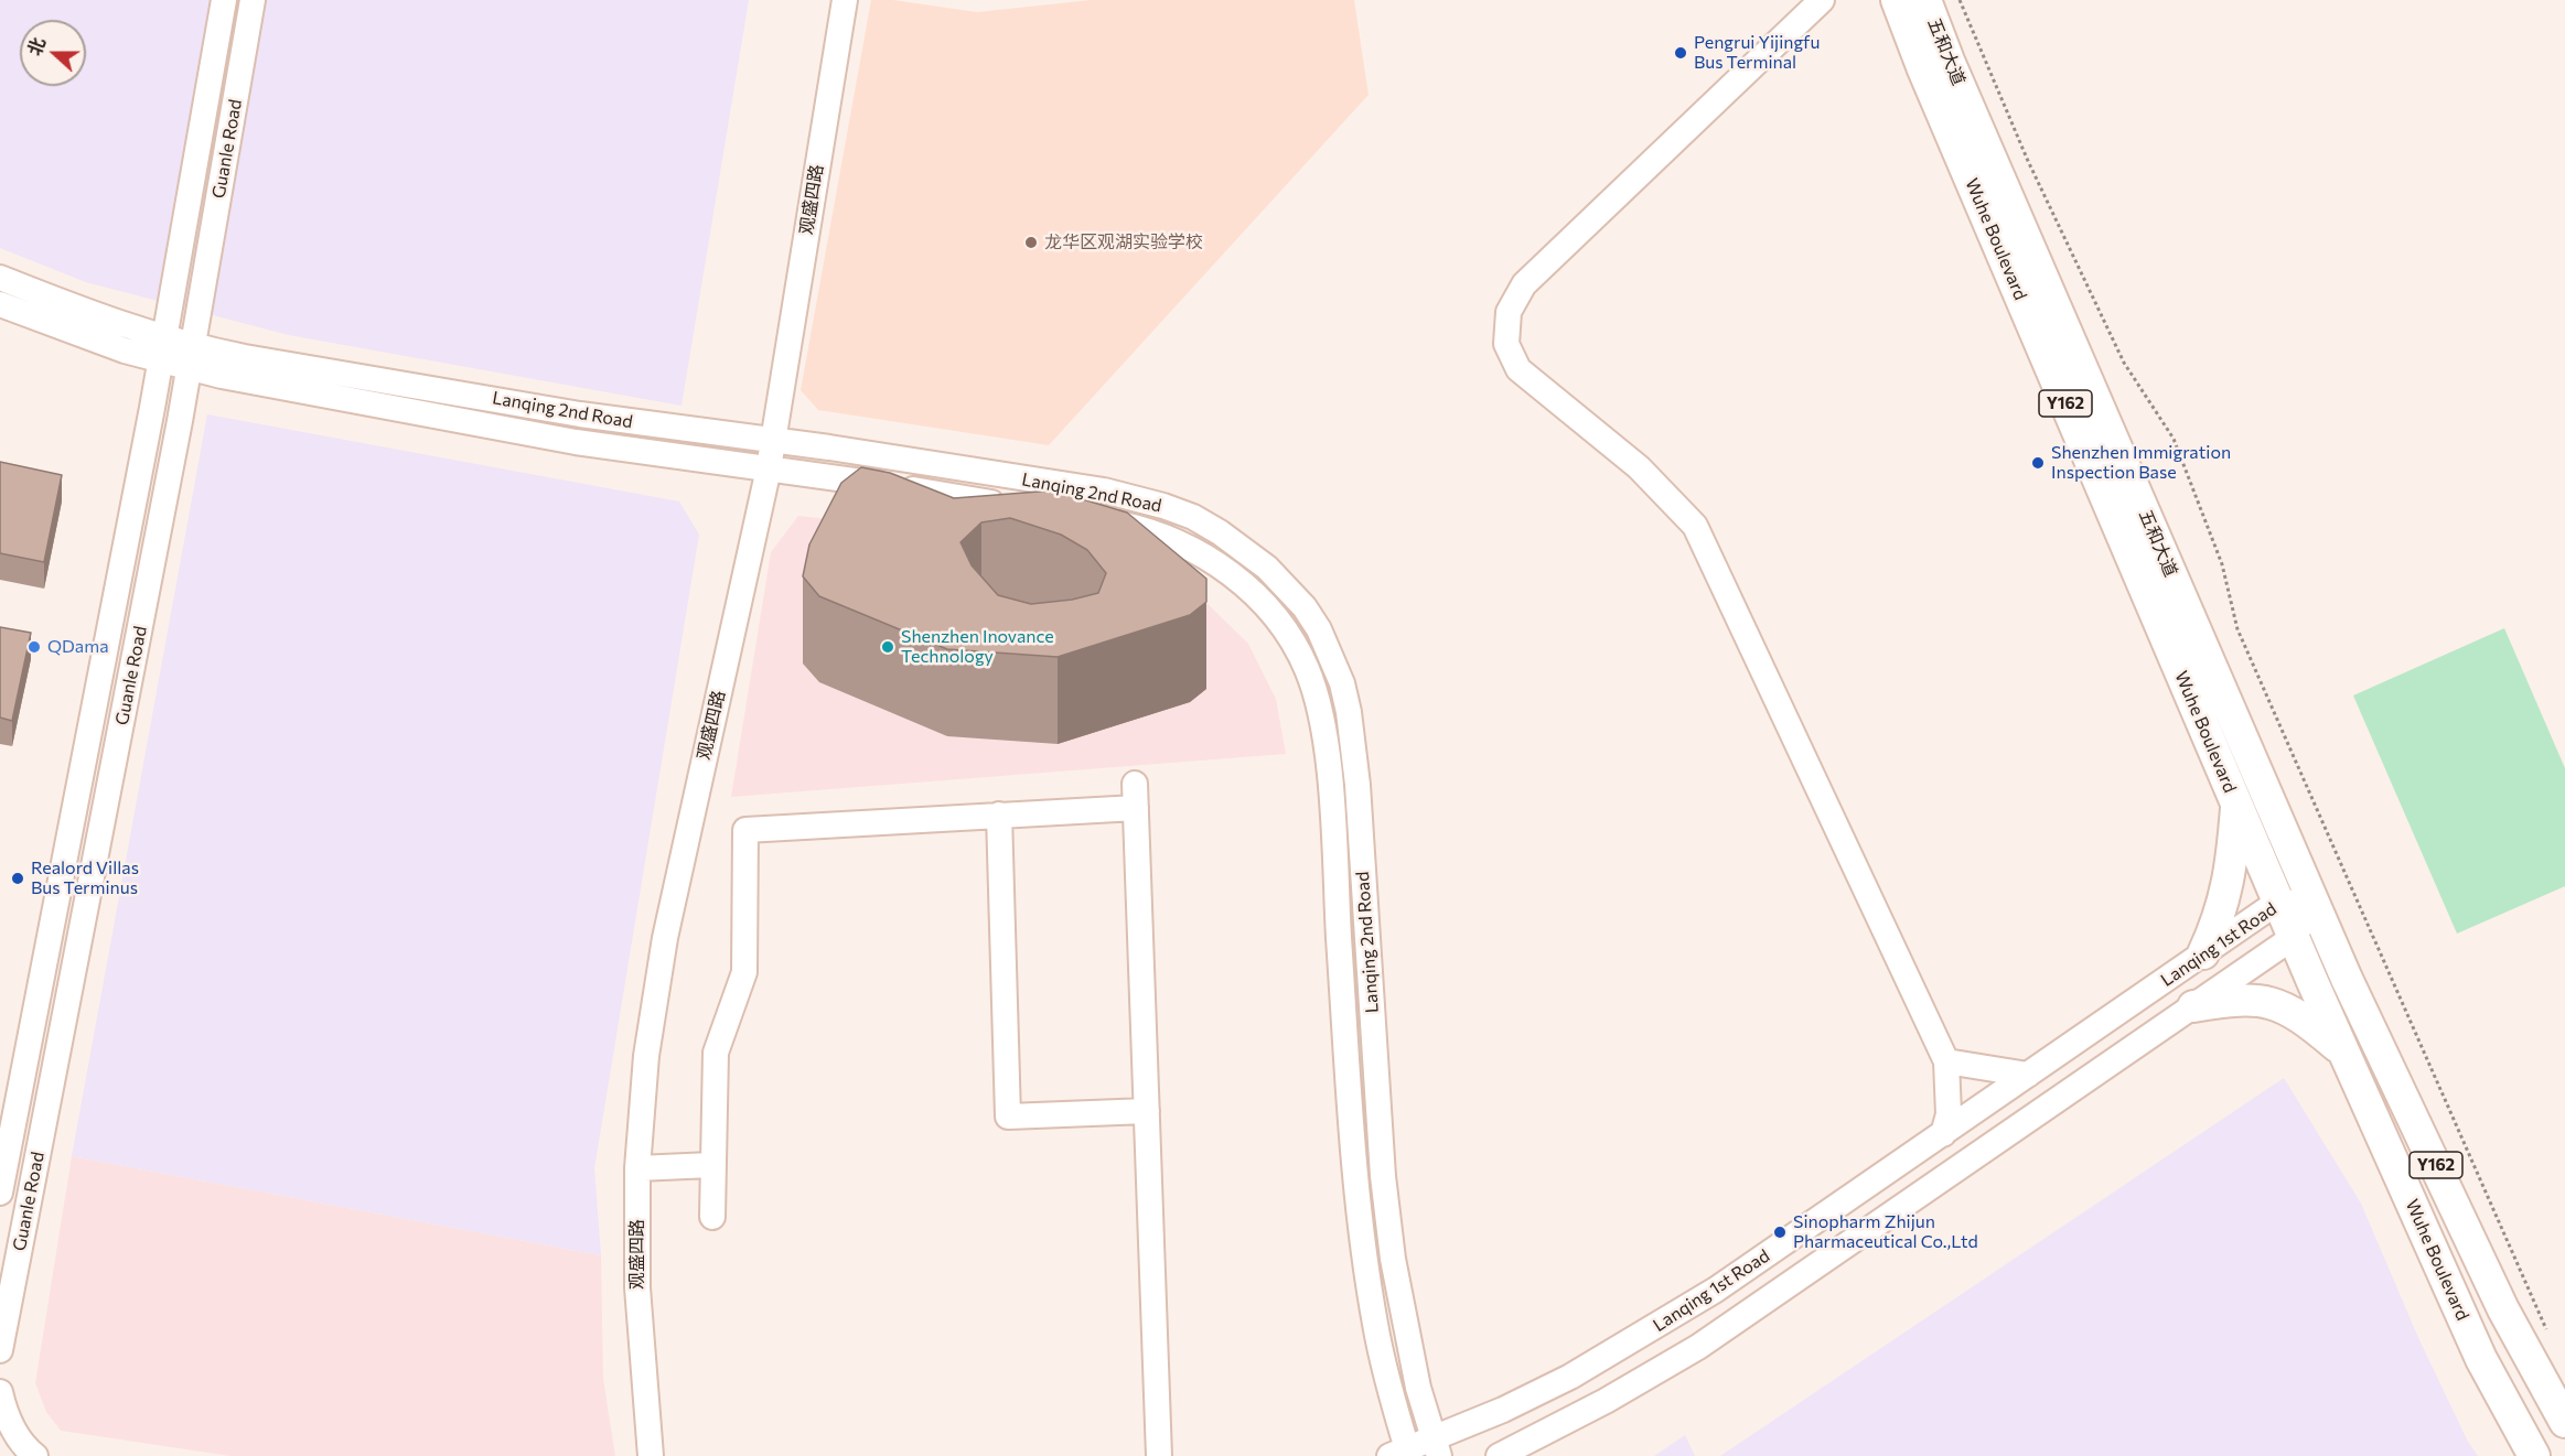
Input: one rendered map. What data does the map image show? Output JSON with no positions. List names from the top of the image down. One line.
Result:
{"streets":{"main road":["五和大道","Wuhe Boulevard","Y162"],"street":["Guanle Road","观盛四路","Lanqing 2nd Road","Lanqing 1st Road"]},"crossings":[["五和大道","Wuhe Boulevard"],["五和大道","Lanqing 1st Road"],["Guanle Road","Lanqing 2nd Road"],["观盛四路","Lanqing 2nd Road"],["Wuhe Boulevard","Lanqing 1st Road"],["Lanqing 2nd Road","Lanqing 1st Road"]],"places":["Pengrui Yijingfu Bus Terminal","龙华区观湖实验学校","Shenzhen Immigration Inspection Base","QDama","Shenzhen Inovance Technology","Realord Villas Bus Terminus","Sinopharm Zhijun Pharmaceutical Co.,Ltd"],"north":"left"}
